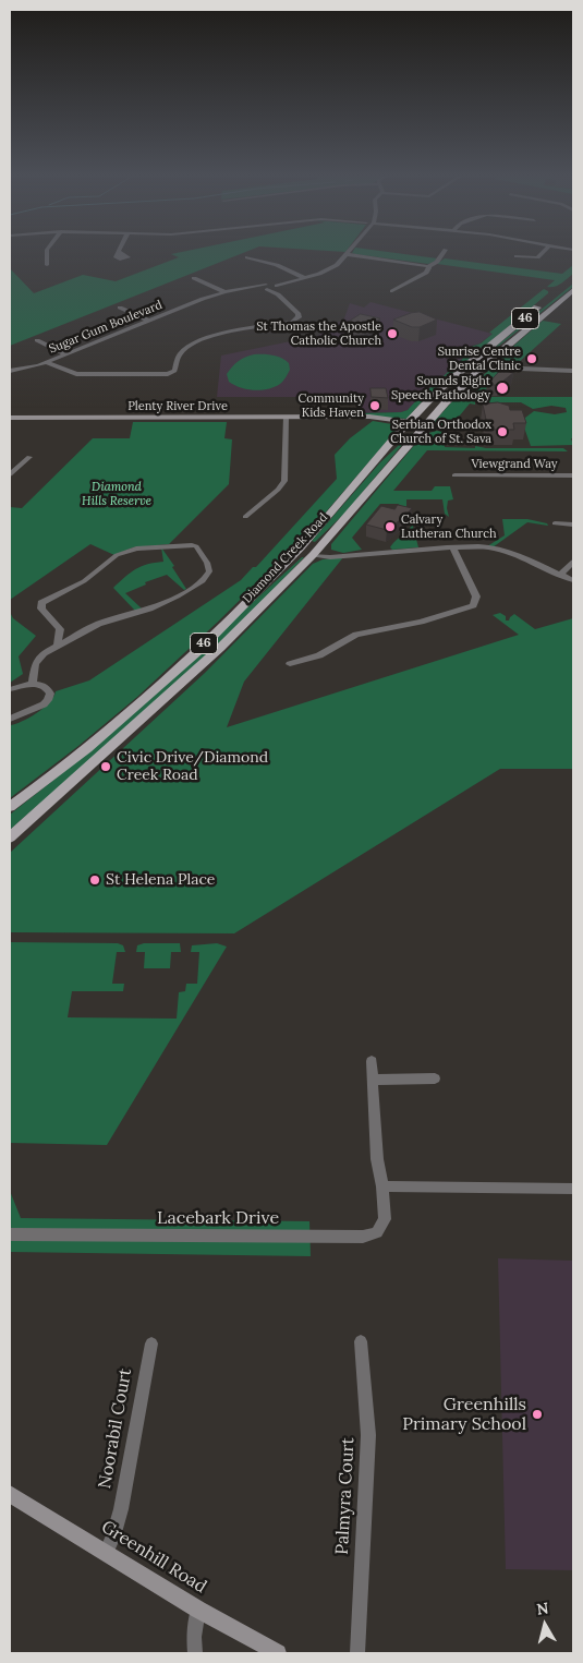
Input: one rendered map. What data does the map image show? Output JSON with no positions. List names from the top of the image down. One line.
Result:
{"streets":{"main road":["46","Diamond Creek Road"],"street":["Sugar Gum Boulevard","Plenty River Drive","Viewgrand Way","Lacebark Drive","Noorabil Court","Palmyra Court","Greenhill Road"]},"crossings":[["Plenty River Drive","Diamond Creek Road"],["Noorabil Court","Greenhill Road"]],"parks":["Diamond Hills Reserve"],"places":["St Thomas the Apostle Catholic Church","Sunrise Centre Dental Clinic","Sounds Right Speech Pathology","Community Kids Haven","Serbian Orthodox Church of St. Sava","Calvary Lutheran Church","Civic Drive/Diamond Creek Road","St Helena Place","Greenhills Primary School"],"north":"top"}
